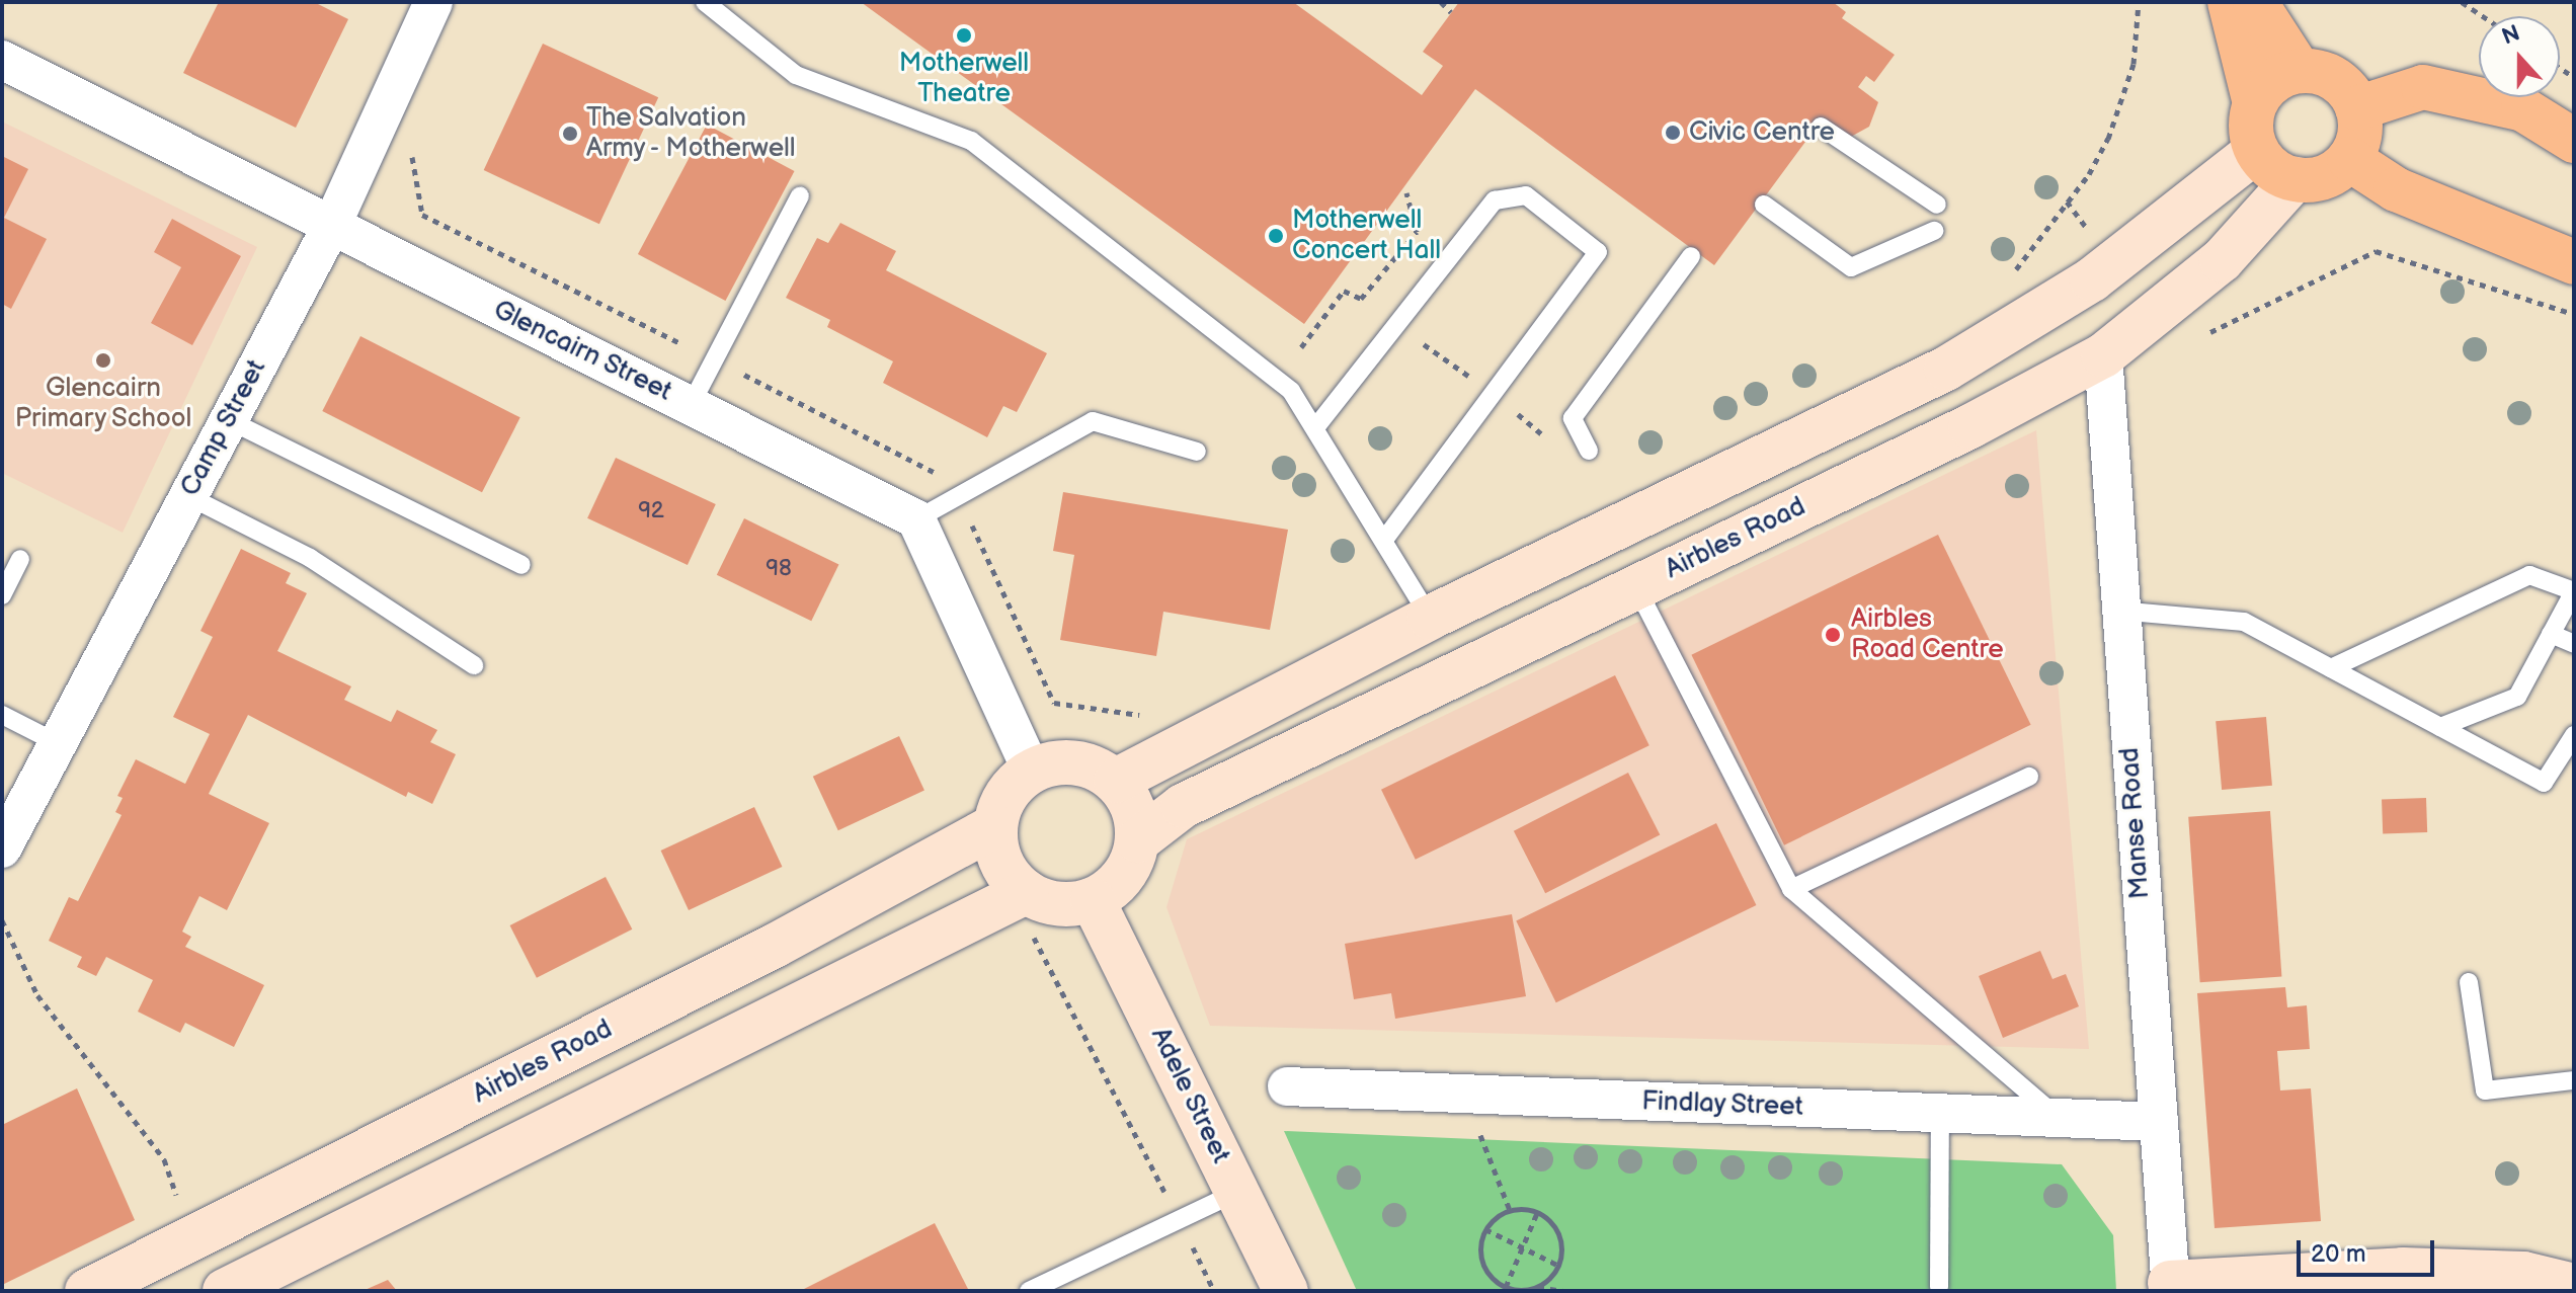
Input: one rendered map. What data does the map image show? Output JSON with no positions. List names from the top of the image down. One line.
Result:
{"streets":{"main road":["Airbles Road","Adele Street"],"street":["Glencairn Street","Camp Street","Manse Road","Findlay Street"]},"crossings":[["Glencairn Street","Camp Street"],["Airbles Road","Manse Road"],["Airbles Road","Adele Street"],["Manse Road","Findlay Street"]],"places":["Motherwell Theatre","Civic Centre","The Salvation Army - Motherwell","Motherwell Concert Hall","Glencairn Primary School","Airbles Road Centre"],"house_numbers":["92","98"],"scale_bar":"20 m","north":"top"}
